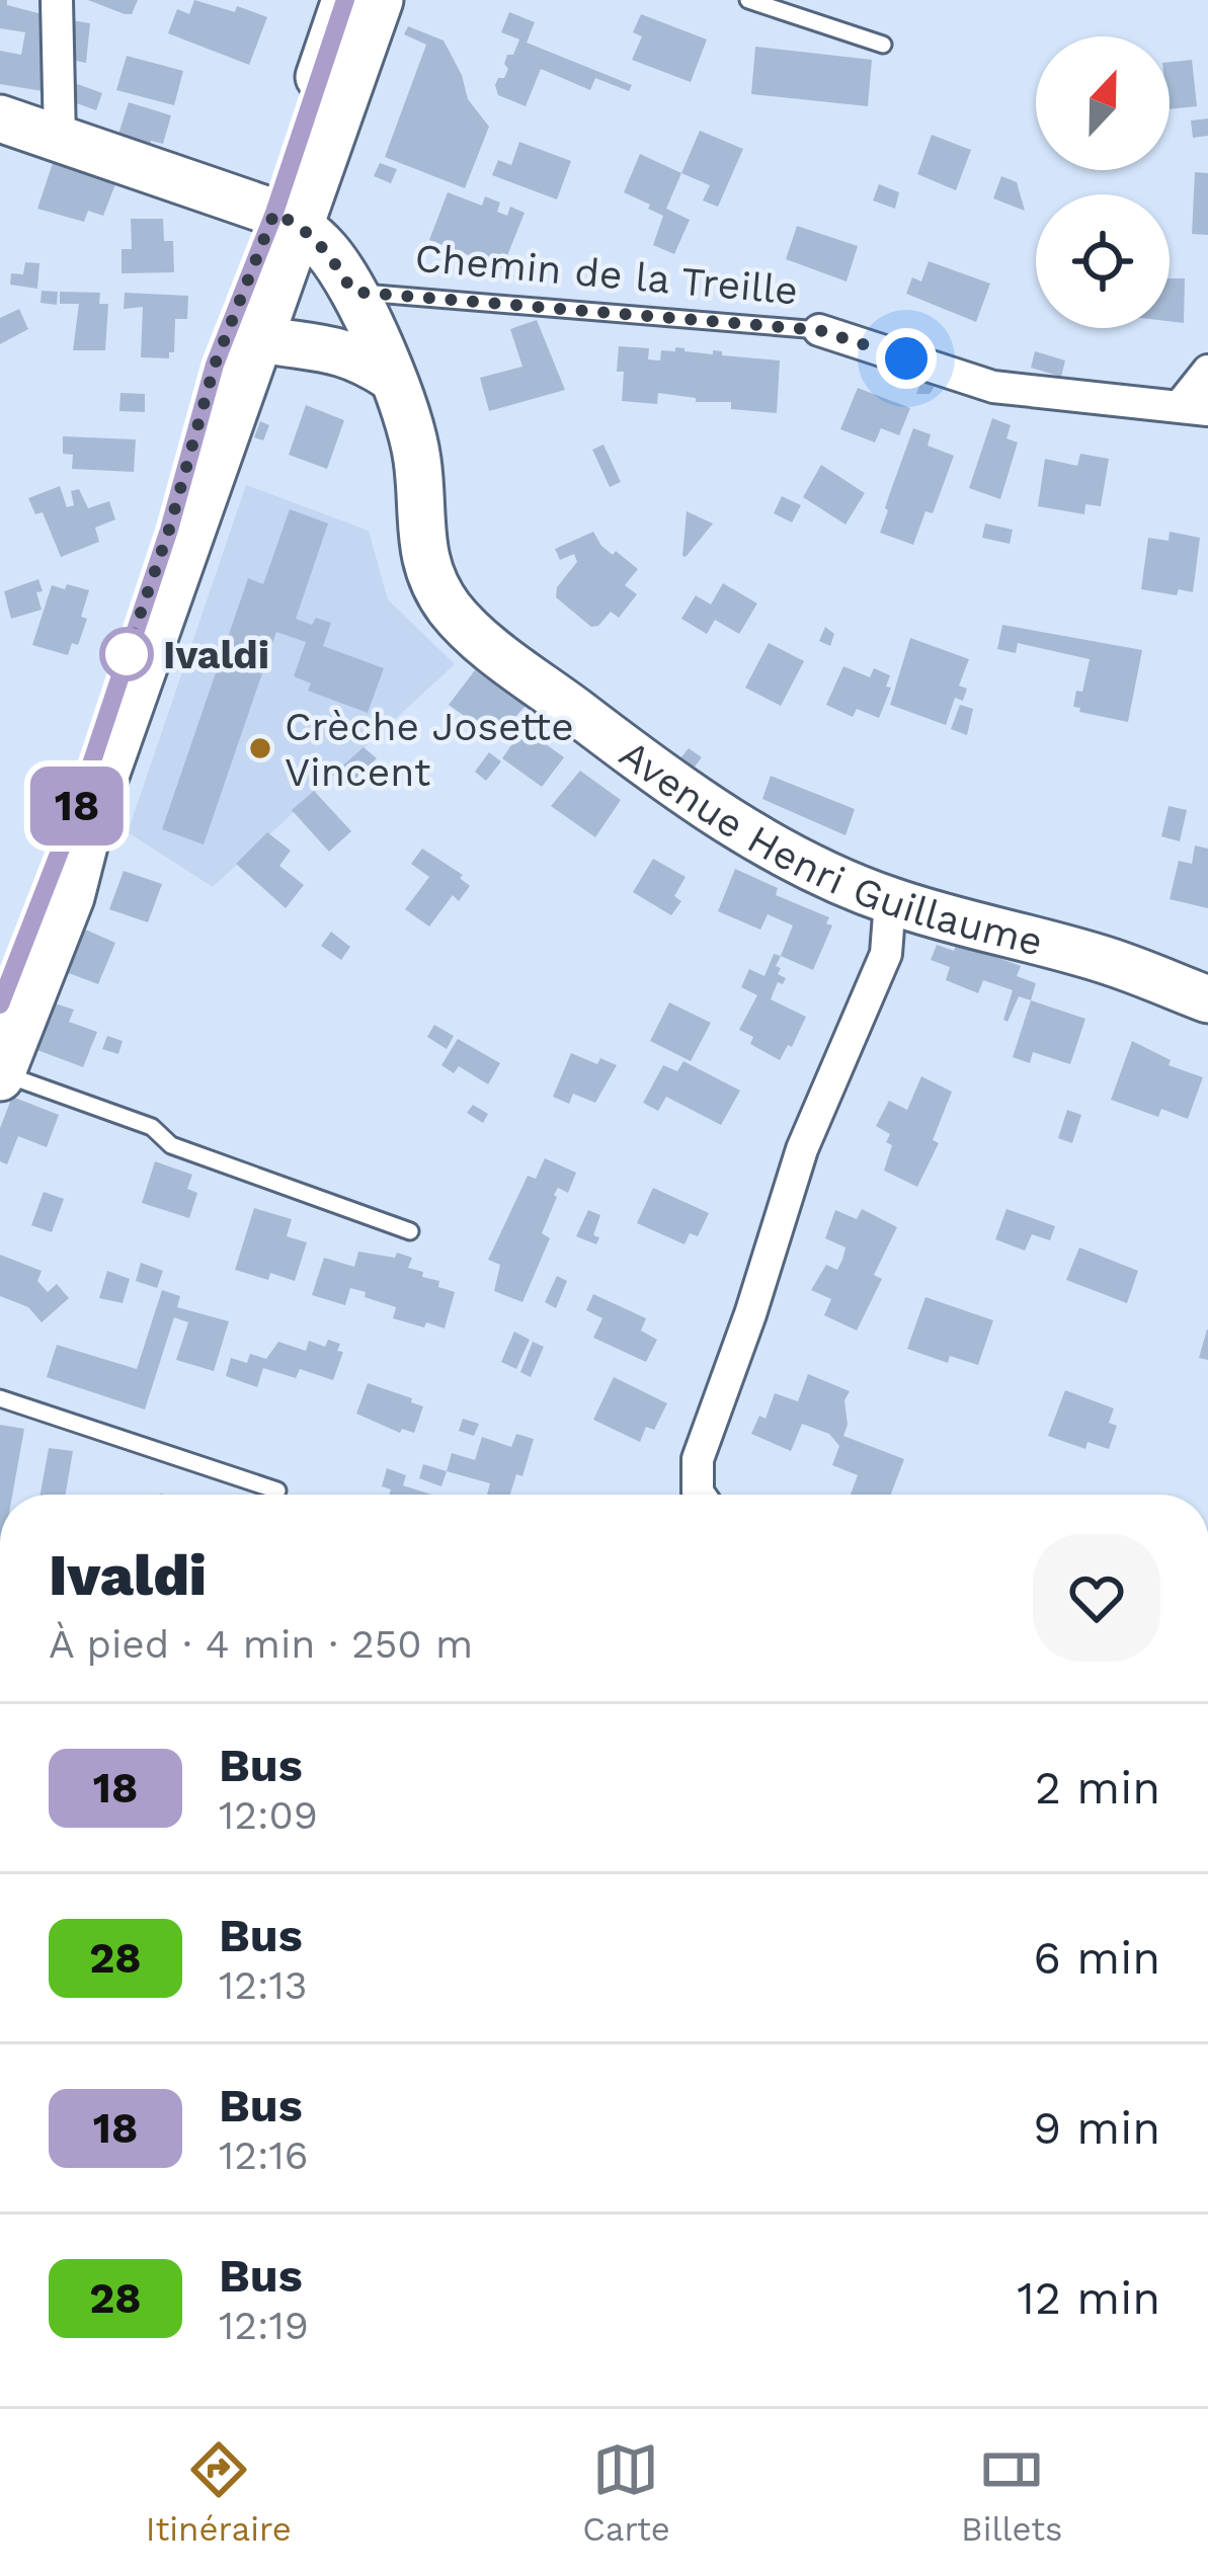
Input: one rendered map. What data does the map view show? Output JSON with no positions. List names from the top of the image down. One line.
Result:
{"streets":{"main road":["Avenue Henri Guillaume"],"street":["Chemin de la Treille"]},"crossings":[["Chemin de la Treille","Avenue Henri Guillaume"]],"places":["Ivaldi","Crèche Josette Vincent"],"lines":["bus line 18"],"north":"top","page":{"on_map":"18","heading":["Ivaldi","À pied · 4 min · 250 m"],"list":[{"mark":"18","name":"Bus","note":"12:09","value":"2 min"},{"mark":"28","name":"Bus","note":"12:13","value":"6 min"},{"mark":"18","name":"Bus","note":"12:16","value":"9 min"},{"mark":"28","name":"Bus","note":"12:19","value":"12 min"}],"tabs":["Itinéraire","Carte","Billets"]}}
